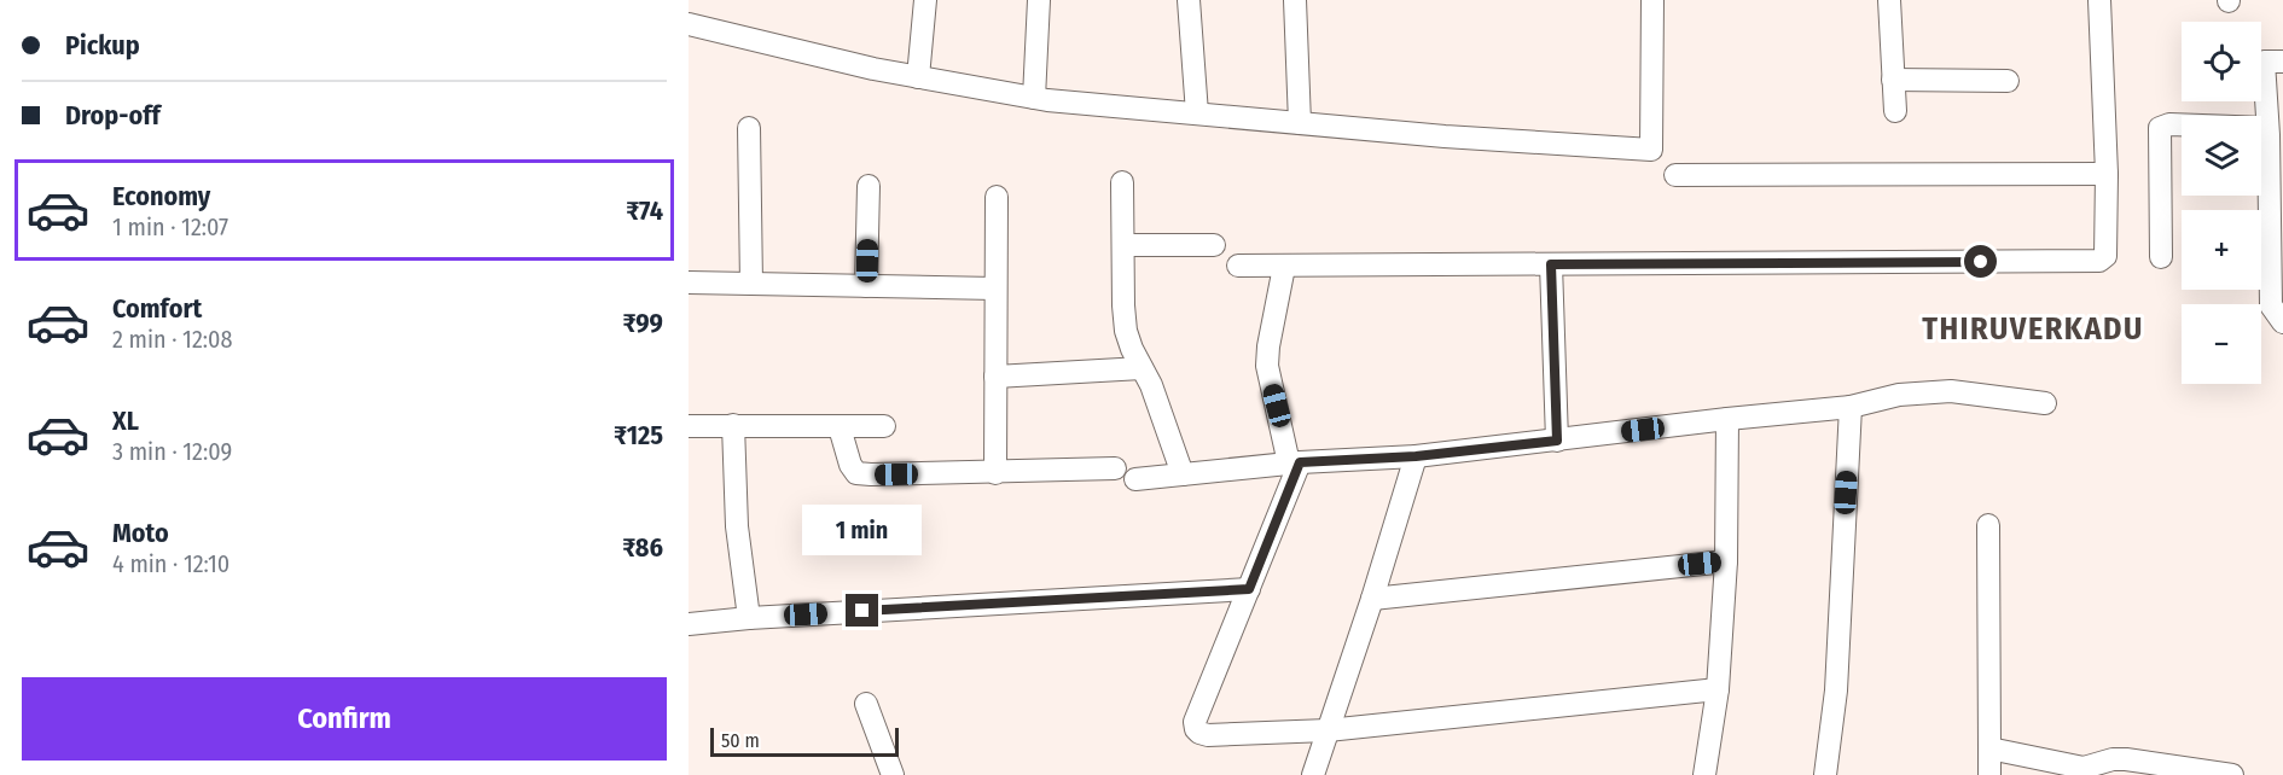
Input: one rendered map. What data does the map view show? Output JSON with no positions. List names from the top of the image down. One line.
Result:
{"districts":["THIRUVERKADU"],"scale_bar":"50 m","page":{"banner":["Pickup","Drop-off"],"map_buttons":["+","−"],"list":[{"name":"Economy","note":"1 min · 12:07","value":"₹74"},{"name":"Comfort","note":"2 min · 12:08","value":"₹99"},{"name":"XL","note":"3 min · 12:09","value":"₹125"},{"name":"Moto","note":"4 min · 12:10","value":"₹86"}],"bubble":"1 min","buttons":"Confirm","scale":"50 m"}}
